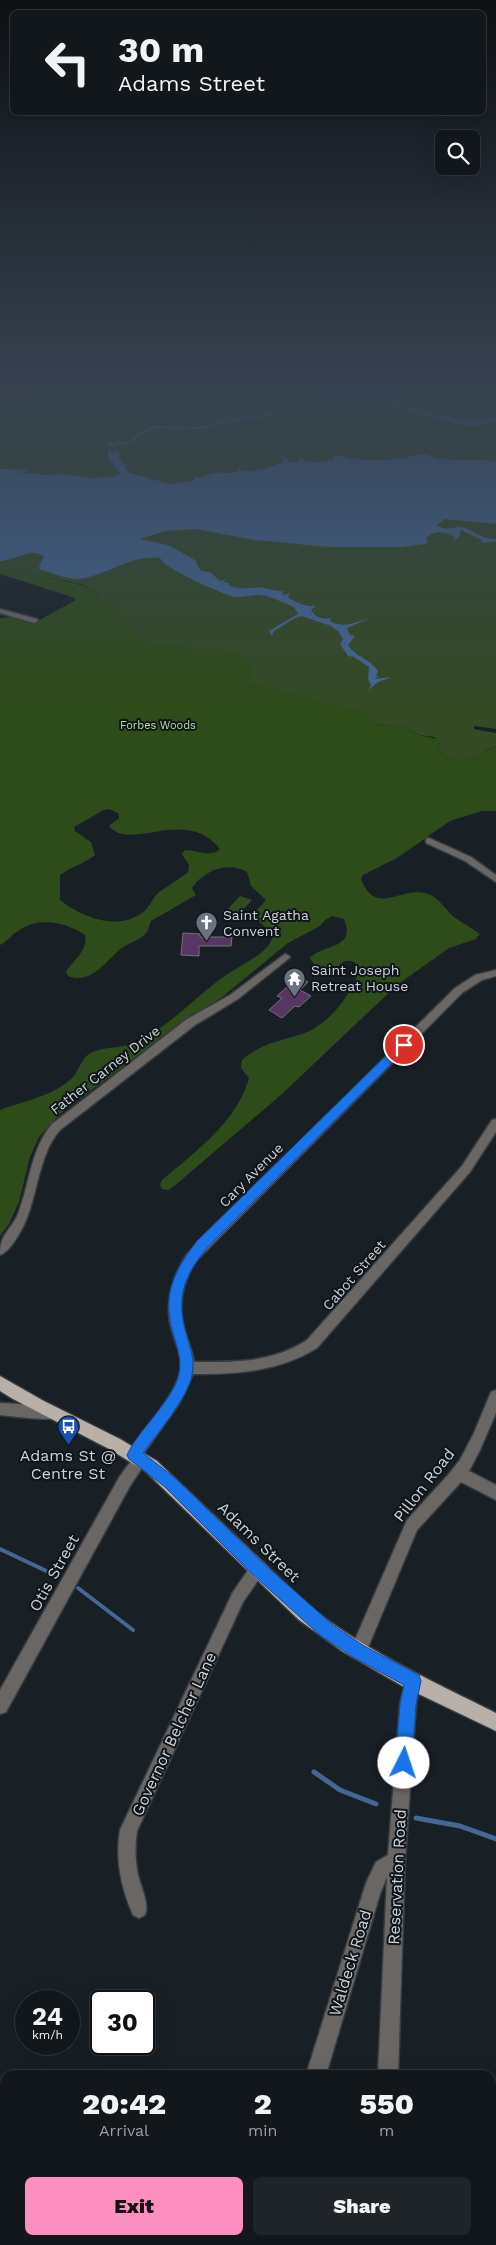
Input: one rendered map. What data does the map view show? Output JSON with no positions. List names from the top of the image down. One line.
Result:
{"streets":{"main road":["Adams Street"],"street":["Father Carney Drive","Cary Avenue","Cabot Street","Pillon Road","Otis Street","Governor Belcher Lane","Reservation Road","Waldeck Road"]},"crossings":[["Cary Avenue","Cabot Street"],["Pillon Road","Adams Street"],["Adams Street","Otis Street"],["Adams Street","Governor Belcher Lane"],["Adams Street","Reservation Road"],["Reservation Road","Waldeck Road"]],"parks":["Forbes Woods"],"places":{"church":["Saint Agatha Convent"],"temple":["Saint Joseph Retreat House"],"bus stop":["Adams St @ Centre St"]},"page":{"turn":["30 m","Adams Street"],"speed":"24 km/h","limit":"30","eta":["20:42","Arrival","2","min","550","m"],"buttons":["Exit","Share"]}}
